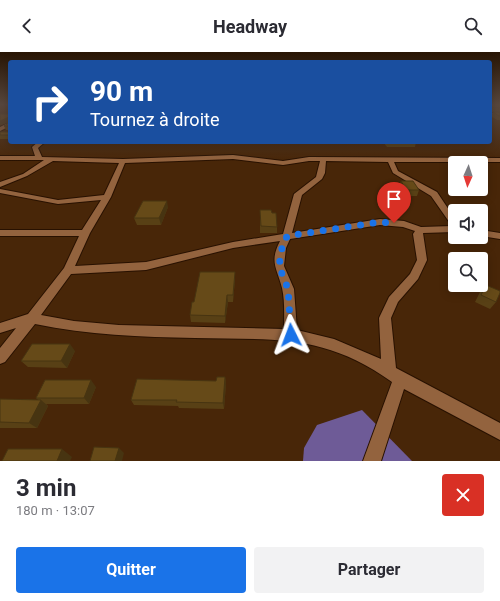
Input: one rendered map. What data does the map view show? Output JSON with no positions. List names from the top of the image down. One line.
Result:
{"north":"bottom","page":{"header":"Headway","turn":["90 m","Tournez à droite"],"heading":["3 min","180 m · 13:07"],"buttons":["Quitter","Partager"]}}
